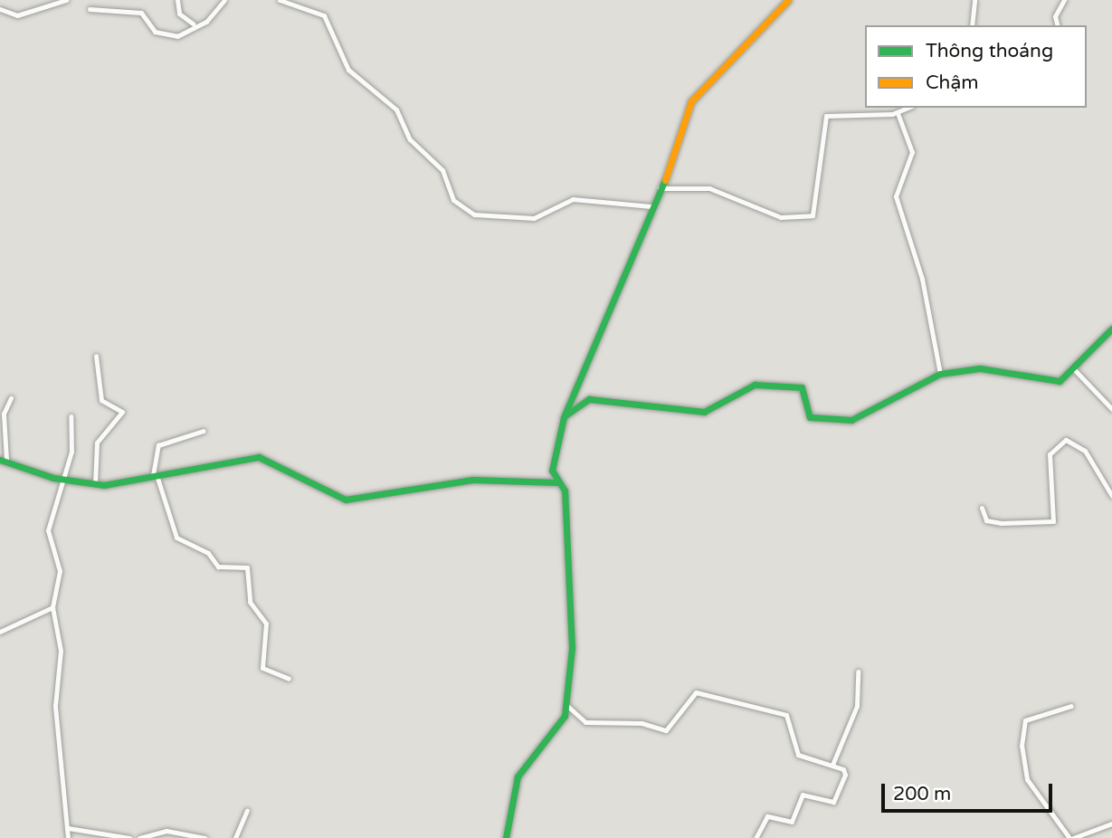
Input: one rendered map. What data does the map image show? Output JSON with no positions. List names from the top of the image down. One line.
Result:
{"legend":["Thông thoáng","Chậm"],"scale_bar":"200 m"}
